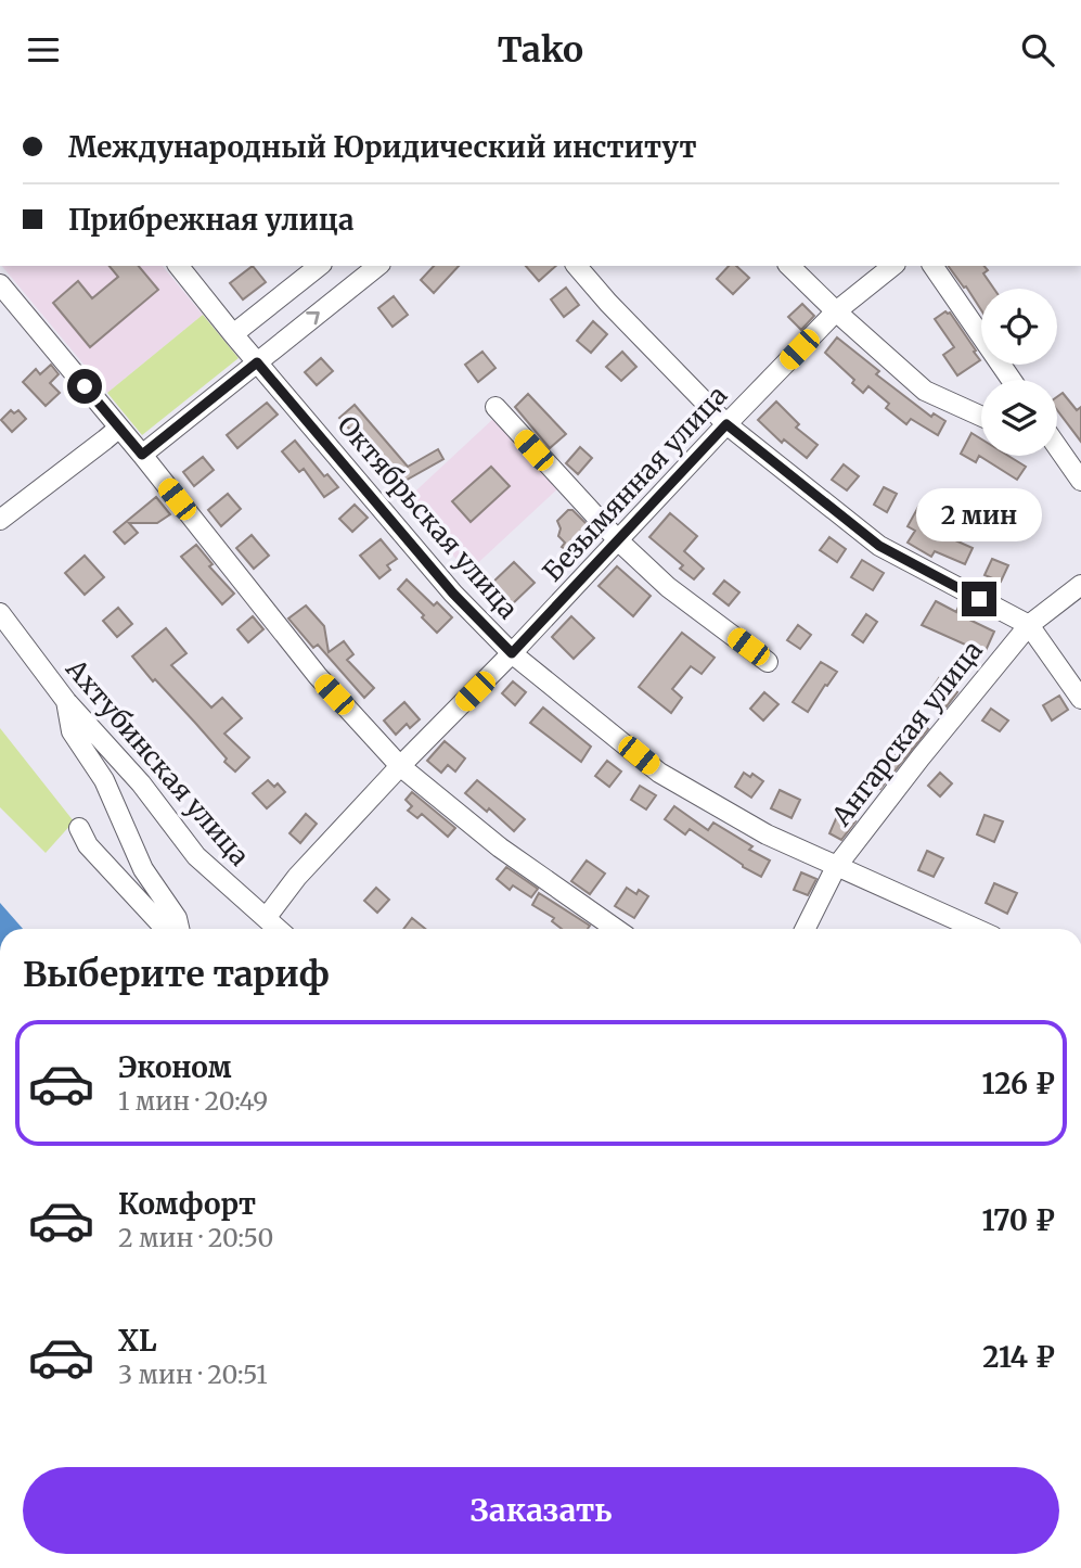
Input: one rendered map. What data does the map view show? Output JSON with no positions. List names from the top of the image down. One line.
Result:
{"streets":{"street":["Безымянная улица","Октябрьская улица","Ангарская улица","Ахтубинская улица"]},"crossings":[["Безымянная улица","Октябрьская улица"],["Безымянная улица","Ахтубинская улица"],["Октябрьская улица","Ангарская улица"]],"page":{"header":"Tako","banner":["Международный Юридический институт","Прибрежная улица"],"bubble":"2 мин","heading":"Выберите тариф","list":[{"name":"Эконом","note":"1 мин · 20:49","value":"126 ₽"},{"name":"Комфорт","note":"2 мин · 20:50","value":"170 ₽"},{"name":"XL","note":"3 мин · 20:51","value":"214 ₽"}],"buttons":"Заказать"}}
